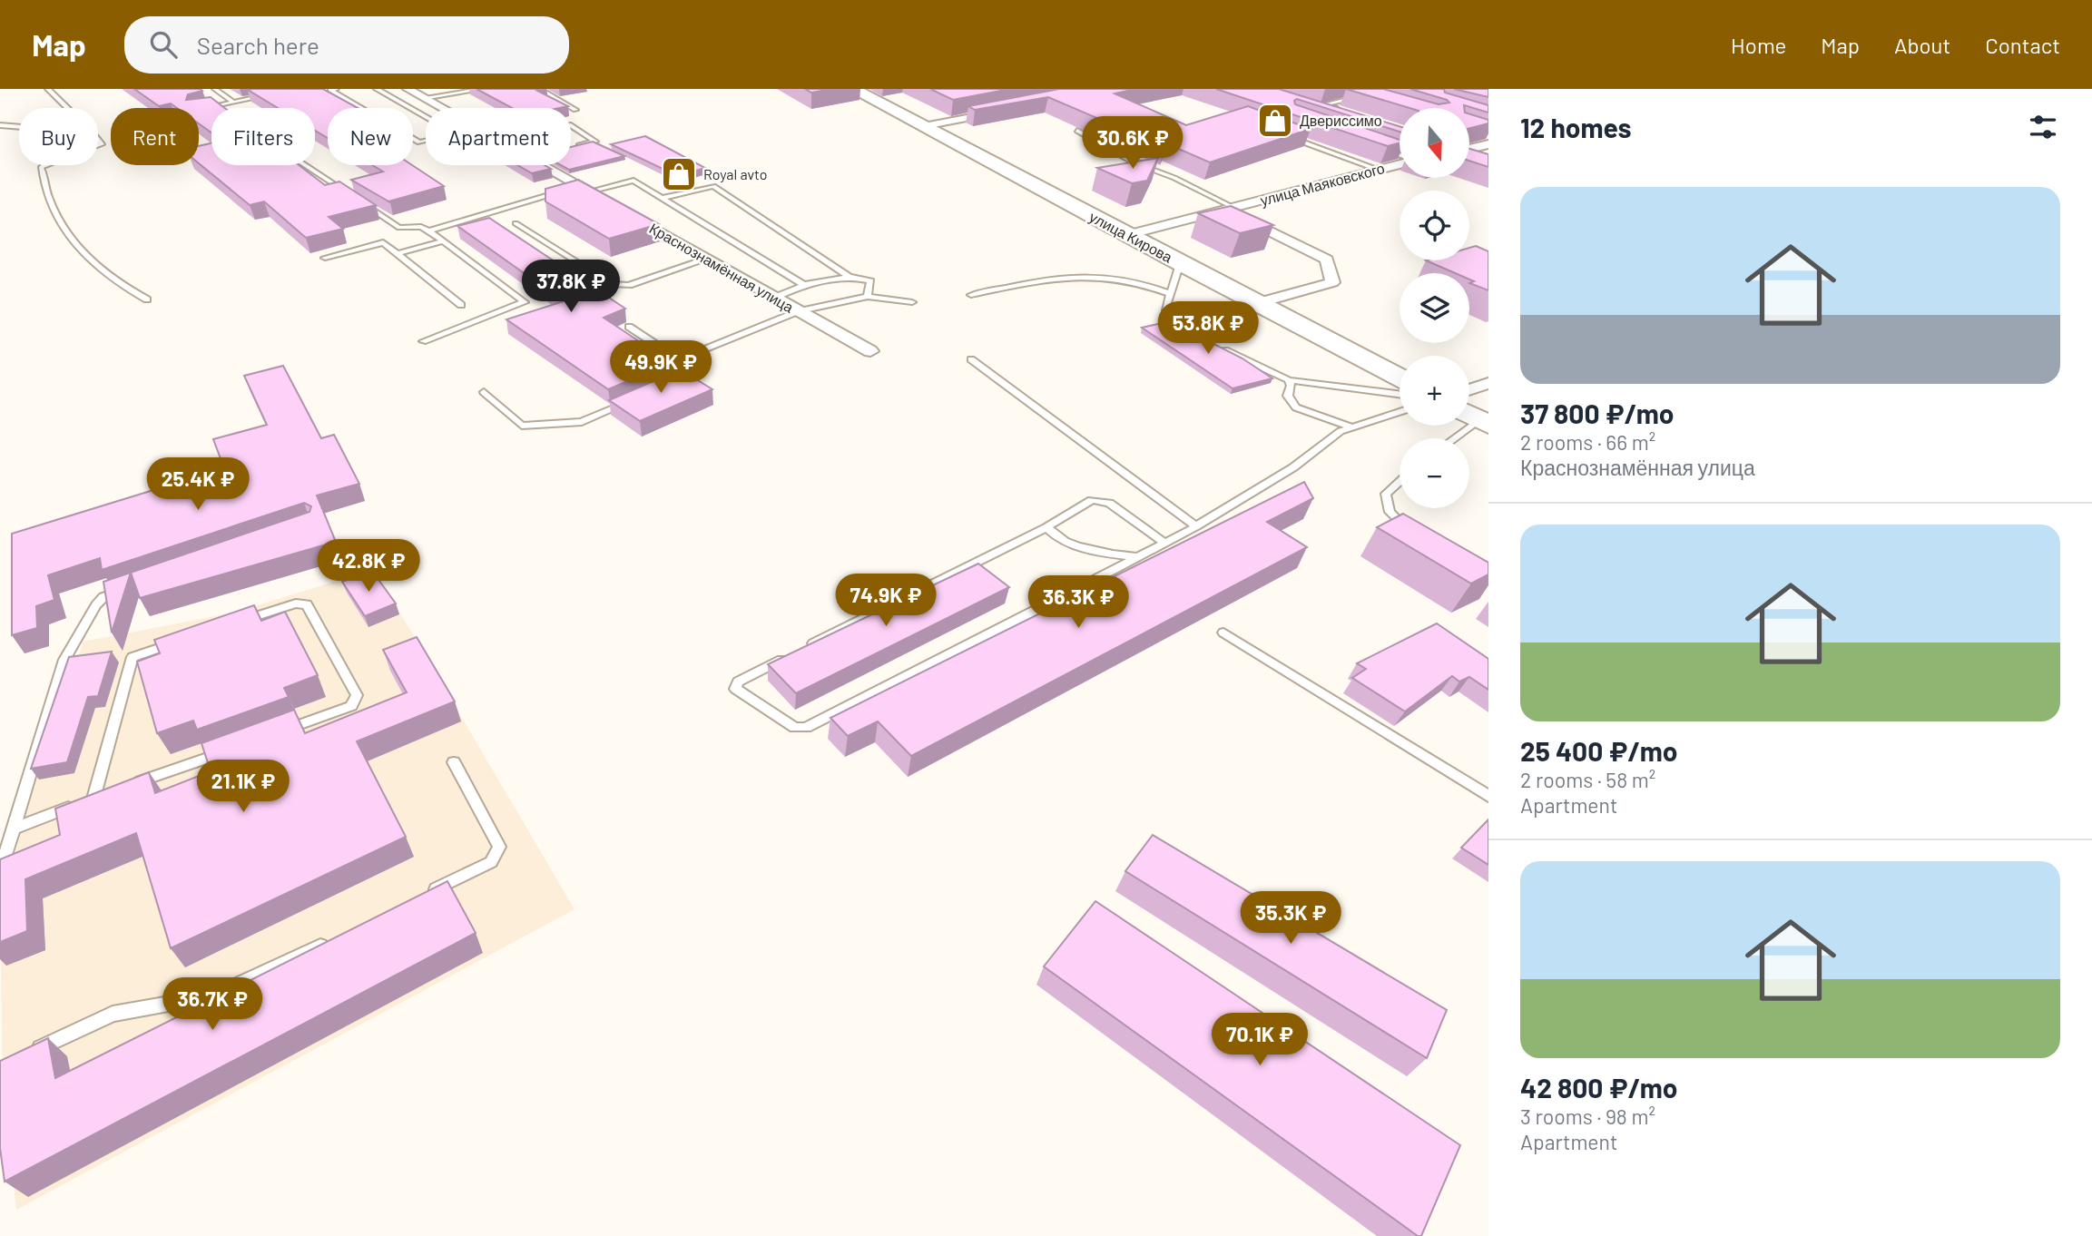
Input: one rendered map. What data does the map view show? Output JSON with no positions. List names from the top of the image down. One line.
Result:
{"streets":{"highway":["улица Кирова"],"street":["улица Маяковского","Краснознамённая улица"]},"crossings":[["улица Маяковского","улица Кирова"]],"places":{"shop":["Двериссимо","Royal avto"]},"north":"bottom","page":{"header":"Map","search":"Search here","nav":["Home","Map","About","Contact"],"heading":"12 homes","map_buttons":["+","−"],"chip":["Buy","Rent","Filters","New","Apartment"],"price":["30.6K ₽","37.8K ₽","53.8K ₽","49.9K ₽","25.4K ₽","42.8K ₽","74.9K ₽","36.3K ₽","21.1K ₽","35.3K ₽","36.7K ₽","70.1K ₽"],"list":[{"name":"37 800 ₽/mo","note":"2 rooms · 66 m² · Краснознамённая улица"},{"name":"25 400 ₽/mo","note":"2 rooms · 58 m² · Apartment"},{"name":"42 800 ₽/mo","note":"3 rooms · 98 m² · Apartment"}]}}
